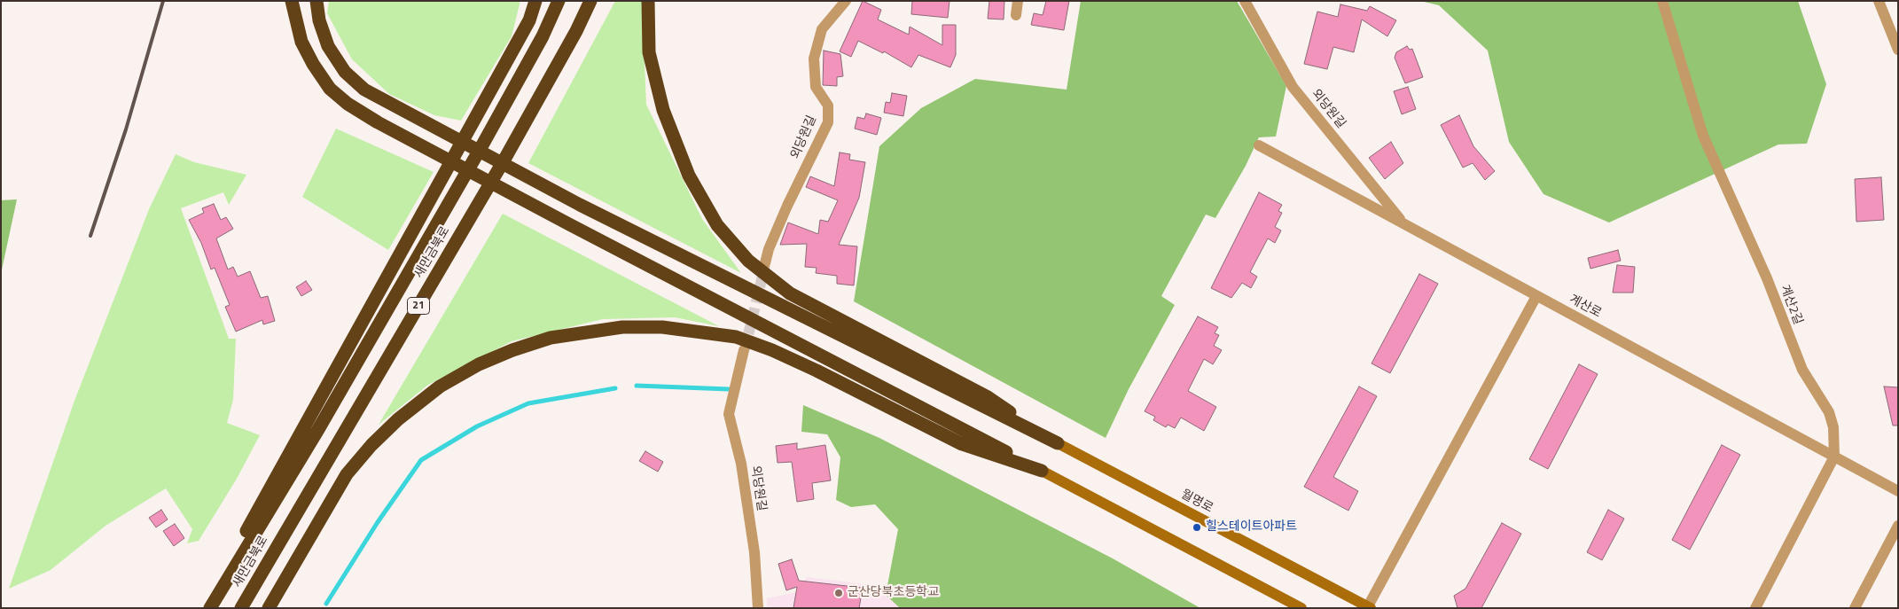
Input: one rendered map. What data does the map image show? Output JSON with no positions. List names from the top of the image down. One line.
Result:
{"streets":{"highway":["새만금북로","21"],"street":["외당원길","계산2길","계산로","월명로"]},"crossings":[["외당원길","계산로"],["계산2길","계산로"]],"places":["힐스테이트아파트","군산당북초등학교"]}
